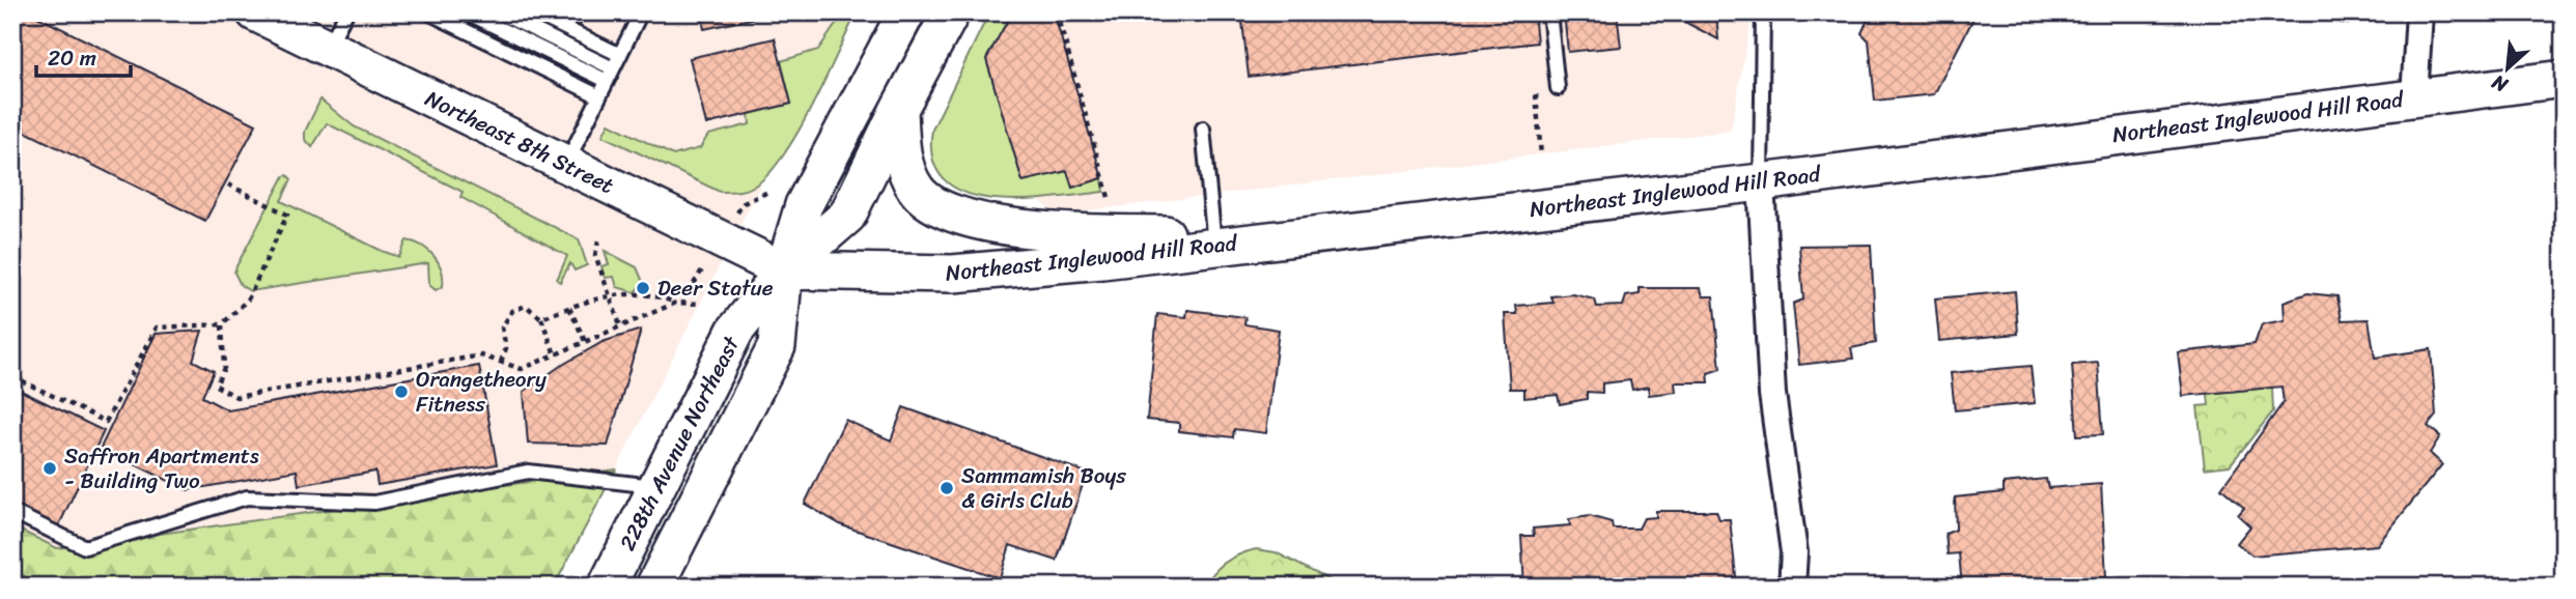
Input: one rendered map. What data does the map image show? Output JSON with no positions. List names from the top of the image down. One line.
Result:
{"streets":{"street":["Northeast Inglewood Hill Road","Northeast 8th Street","228th Avenue Northeast"]},"crossings":[["Northeast Inglewood Hill Road","Northeast 8th Street"],["Northeast Inglewood Hill Road","228th Avenue Northeast"],["Northeast 8th Street","228th Avenue Northeast"]],"places":["Deer Statue","Orangetheory Fitness","Saffron Apartments - Building Two","Sammamish Boys & Girls Club"],"scale_bar":"20 m","north":"bottom left"}
